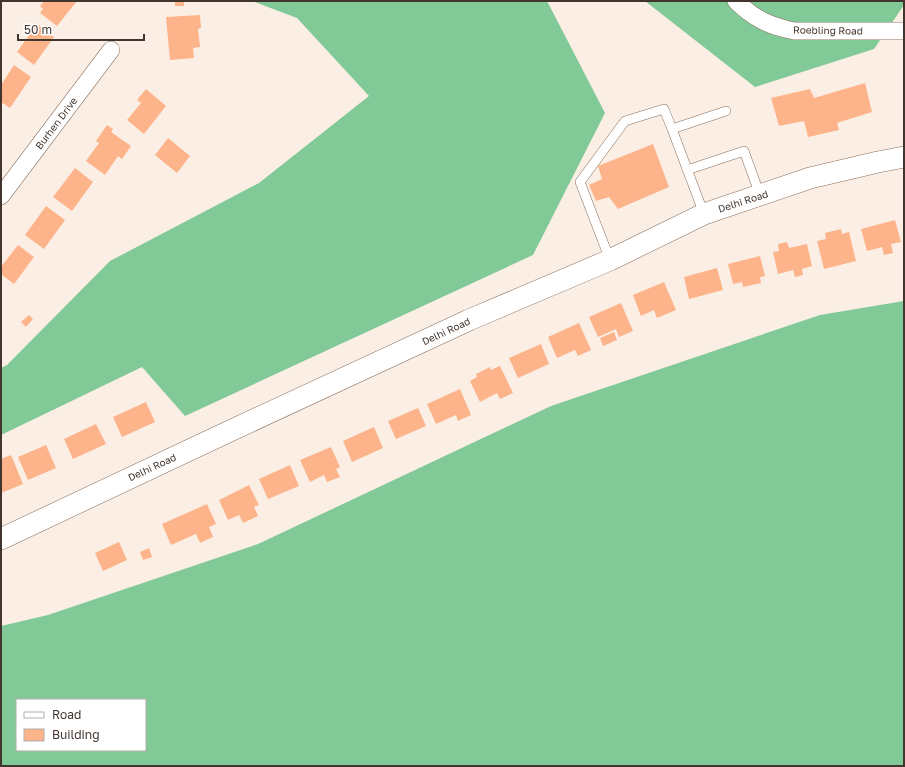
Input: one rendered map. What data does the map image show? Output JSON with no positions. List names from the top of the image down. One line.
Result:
{"streets":{"street":["Roebling Road","Burhen Drive","Delhi Road"]},"legend":["Road","Building"],"scale_bar":"50 m"}
